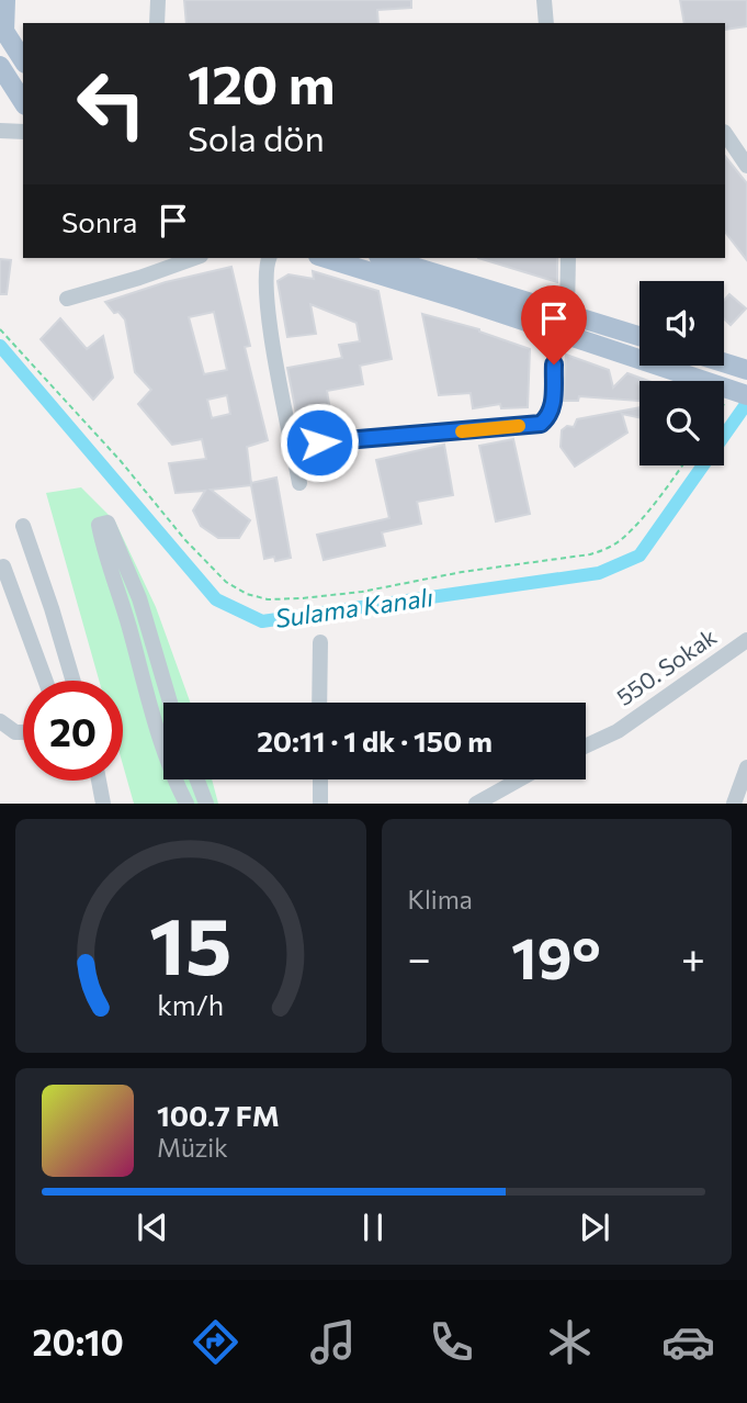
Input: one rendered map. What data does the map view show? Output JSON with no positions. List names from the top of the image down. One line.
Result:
{"streets":{"street":["550. Sokak"]},"water":["Sulama Kanalı"],"page":{"turn":["120 m","Sola dön"],"then":"Sonra","limit":"20","trip":"20:11 · 1 dk · 150 m","tile":"Klima","heat":["−","19°","+"],"song":["100.7 FM","Müzik"],"tabs":"20:10","gauge":["15","km/h"]}}
